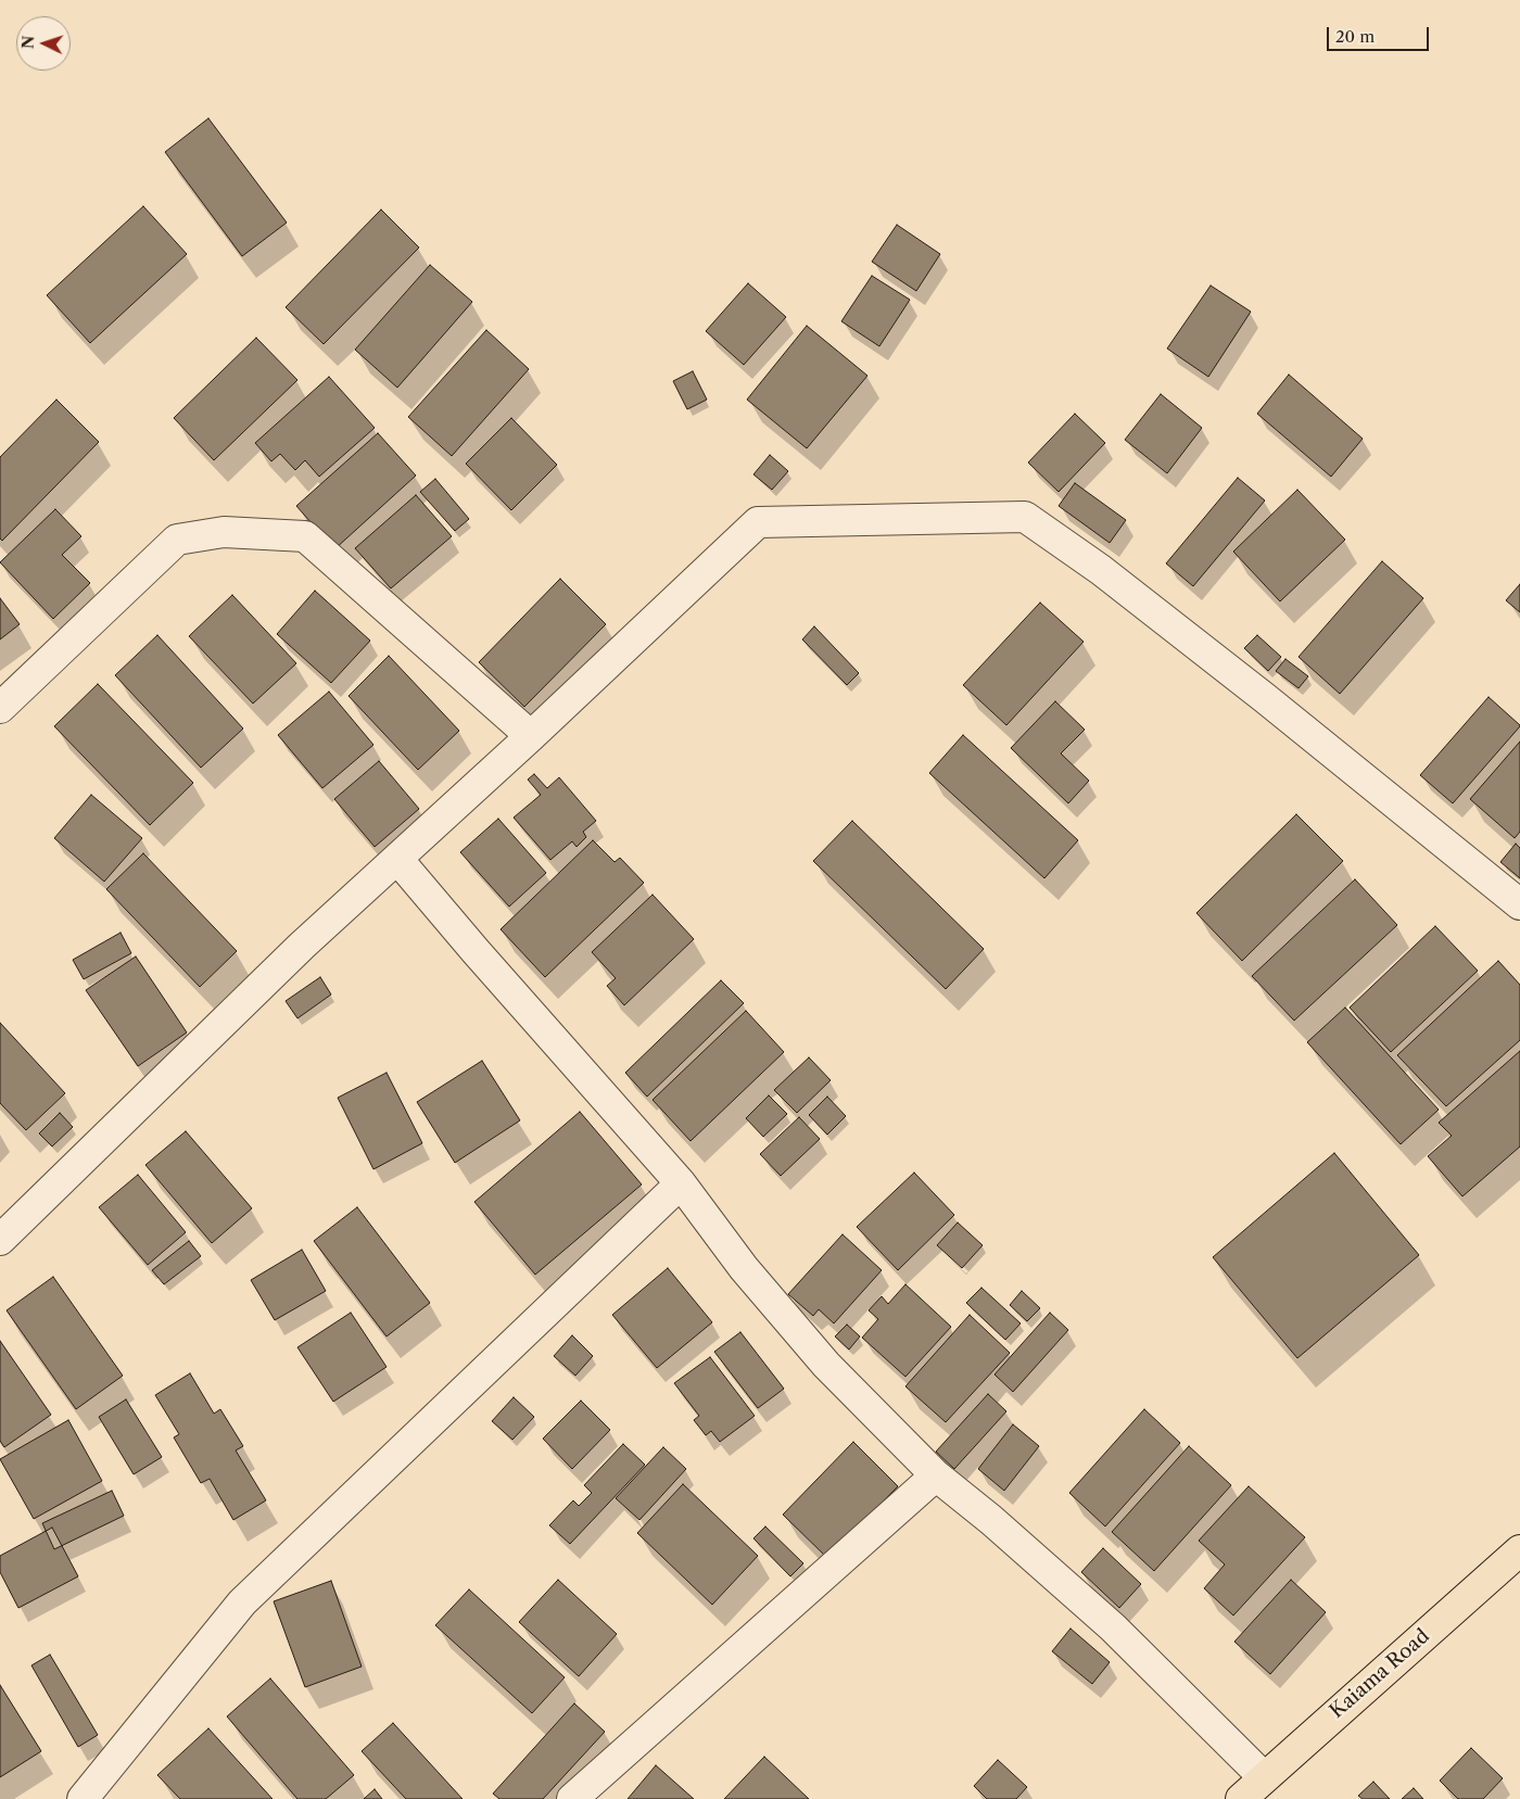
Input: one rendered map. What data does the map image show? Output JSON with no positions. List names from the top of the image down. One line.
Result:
{"streets":{"highway":["Kaiama Road"]},"scale_bar":"20 m","north":"left"}
